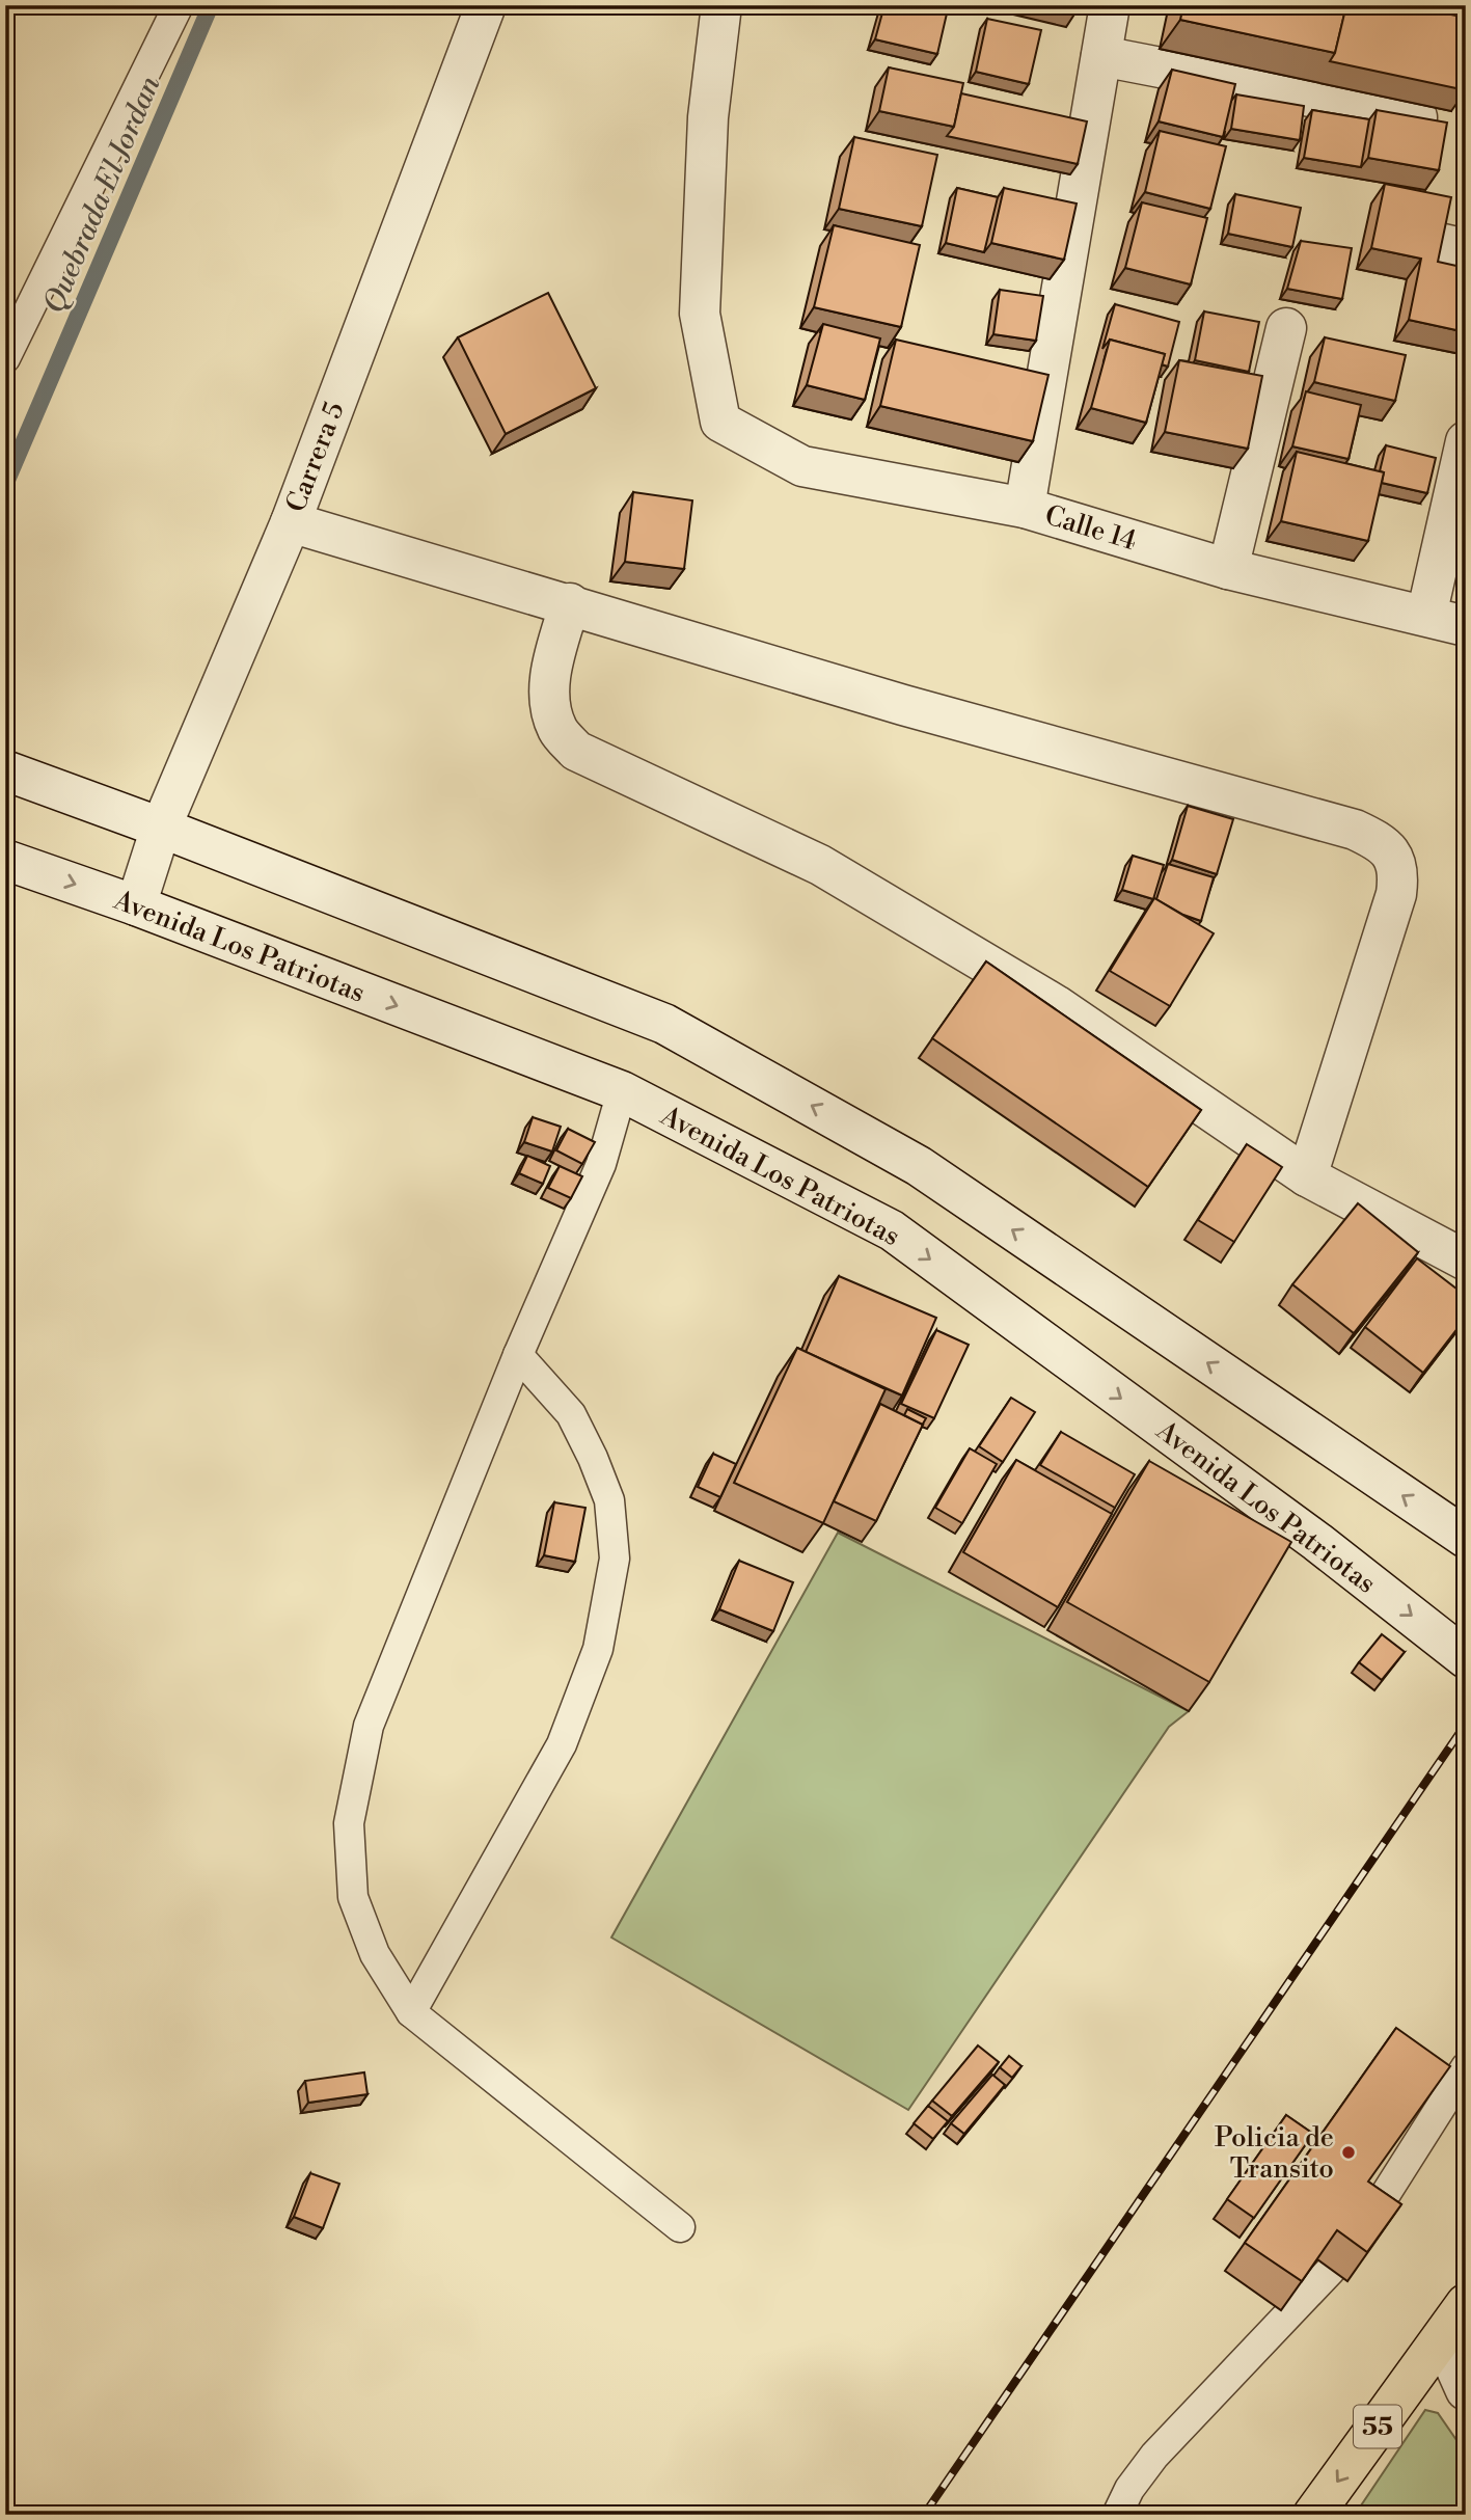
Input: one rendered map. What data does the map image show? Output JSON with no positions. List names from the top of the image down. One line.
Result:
{"streets":{"main road":["55"],"street":["Carrera 5","Calle 14","Avenida Los Patriotas"]},"crossings":[["Carrera 5","Avenida Los Patriotas"]],"water":["Quebrada El Jordan"],"places":["Policia de Transito"]}
